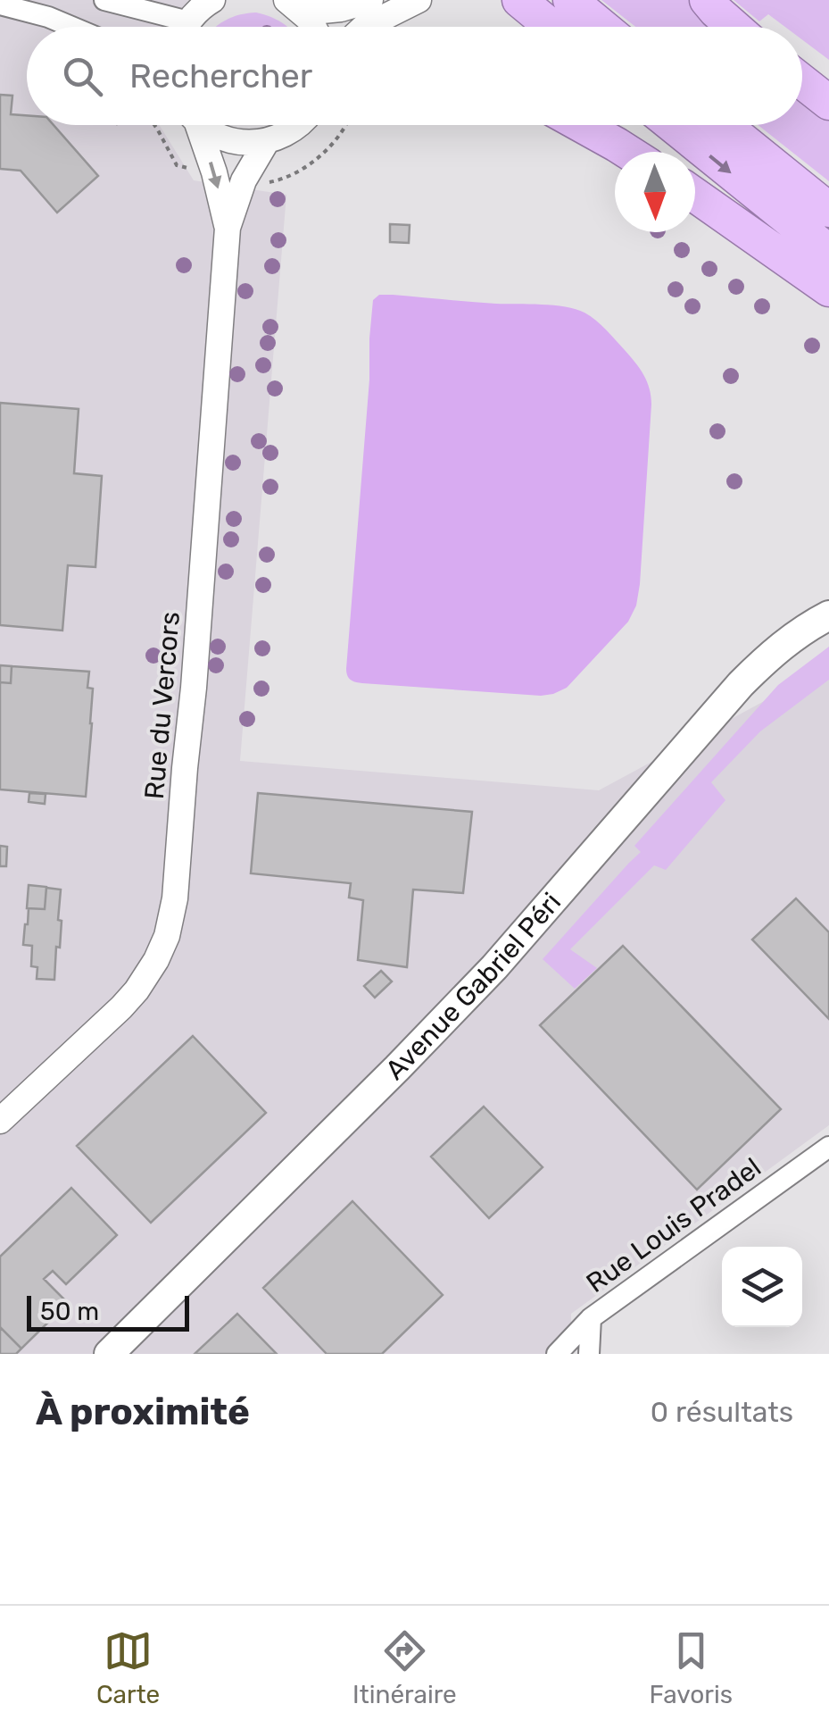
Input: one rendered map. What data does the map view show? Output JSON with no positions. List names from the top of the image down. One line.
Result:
{"streets":{"main road":["Avenue Gabriel Péri"],"street":["Rue du Vercors","Rue Louis Pradel"]},"scale_bar":"50 m","north":"bottom","page":{"search":"Rechercher","scale":"50 m","heading":["À proximité","0 résultats"],"nav":["Carte","Itinéraire","Favoris"]}}
